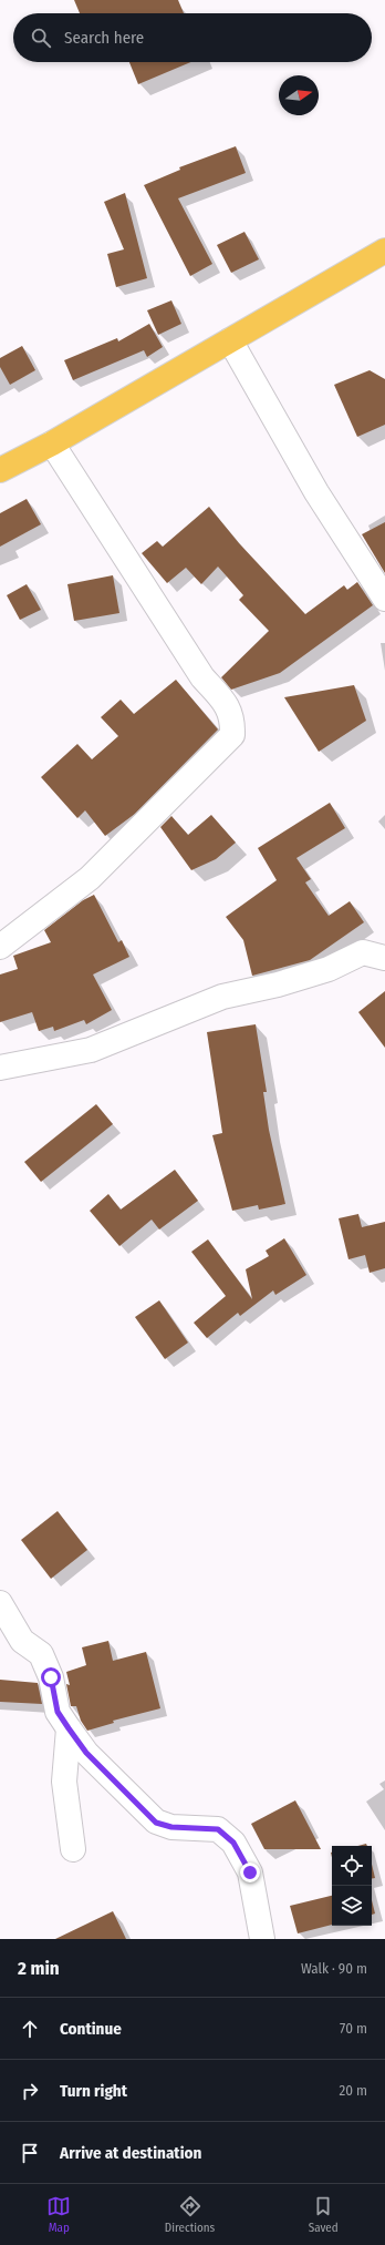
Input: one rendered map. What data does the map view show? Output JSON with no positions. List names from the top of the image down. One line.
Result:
{"north":"right","page":{"search":"Search here","heading":["2 min","Walk · 90 m"],"list":[["Continue","70 m"],["Turn right","20 m"],"Arrive at destination"],"nav":["Map","Directions","Saved"]}}
